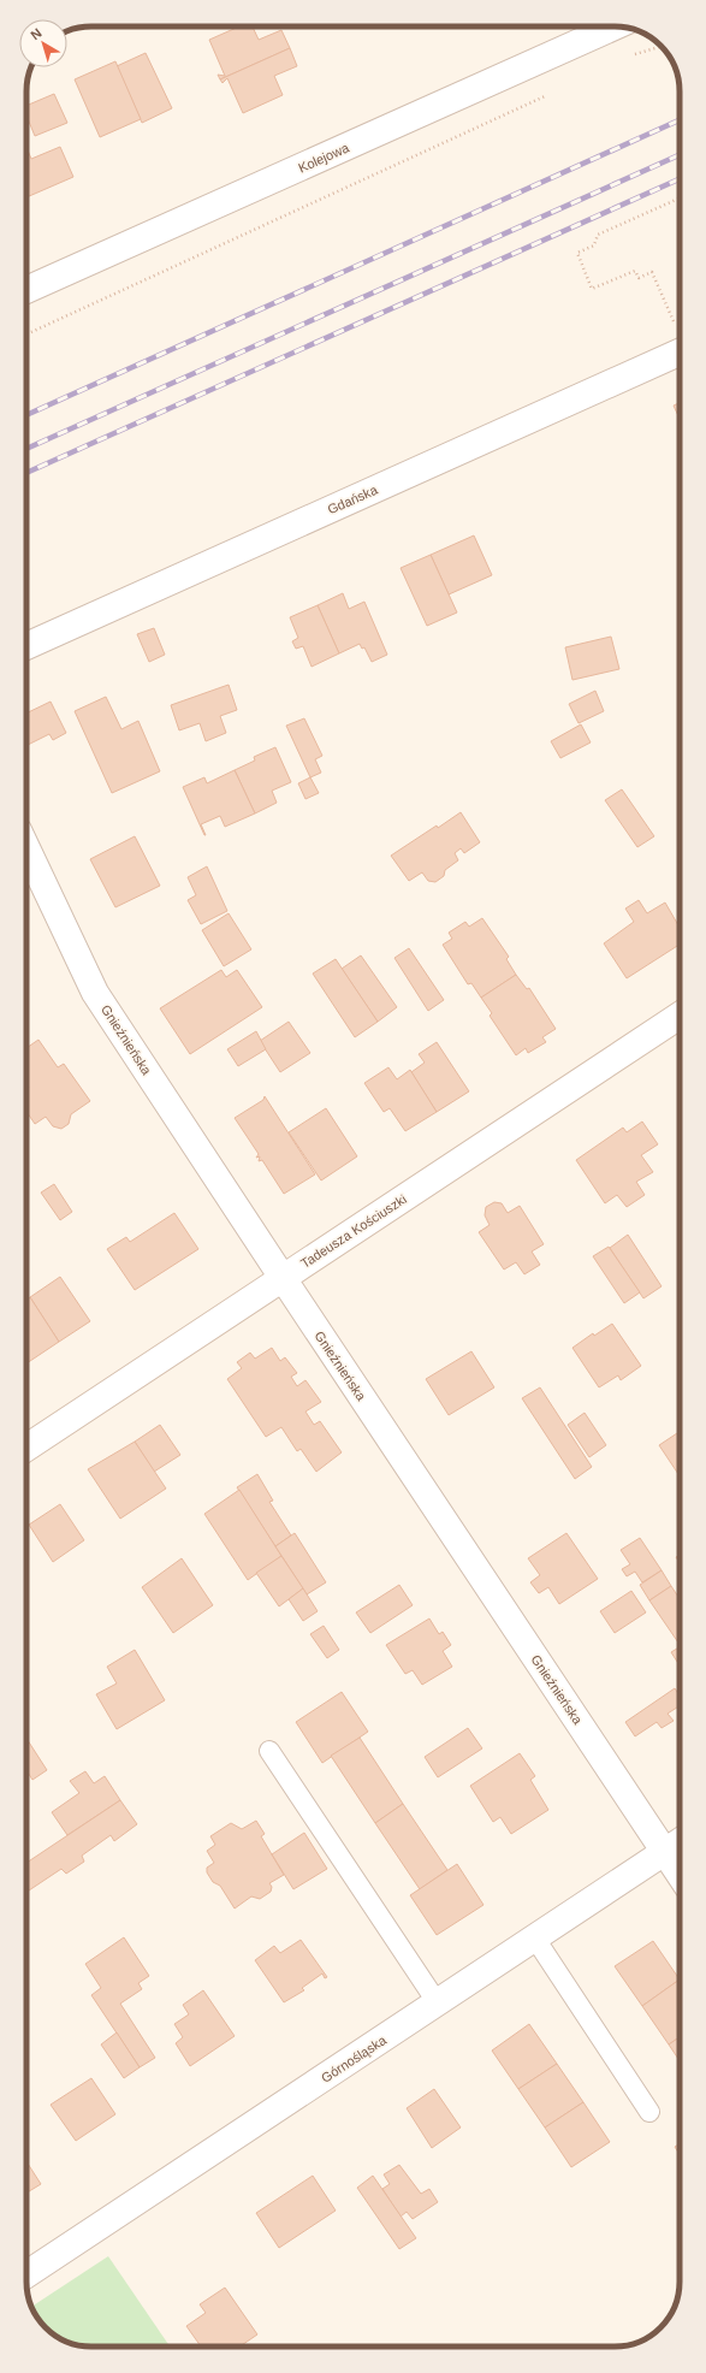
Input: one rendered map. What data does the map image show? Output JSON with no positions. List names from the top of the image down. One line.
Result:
{"streets":{"street":["Kolejowa","Gdańska","Gnieźnieńska","Tadeusza Kościuszki","Górnośląska"]},"crossings":[["Gnieźnieńska","Tadeusza Kościuszki"],["Gnieźnieńska","Górnośląska"]],"north":"top left"}
